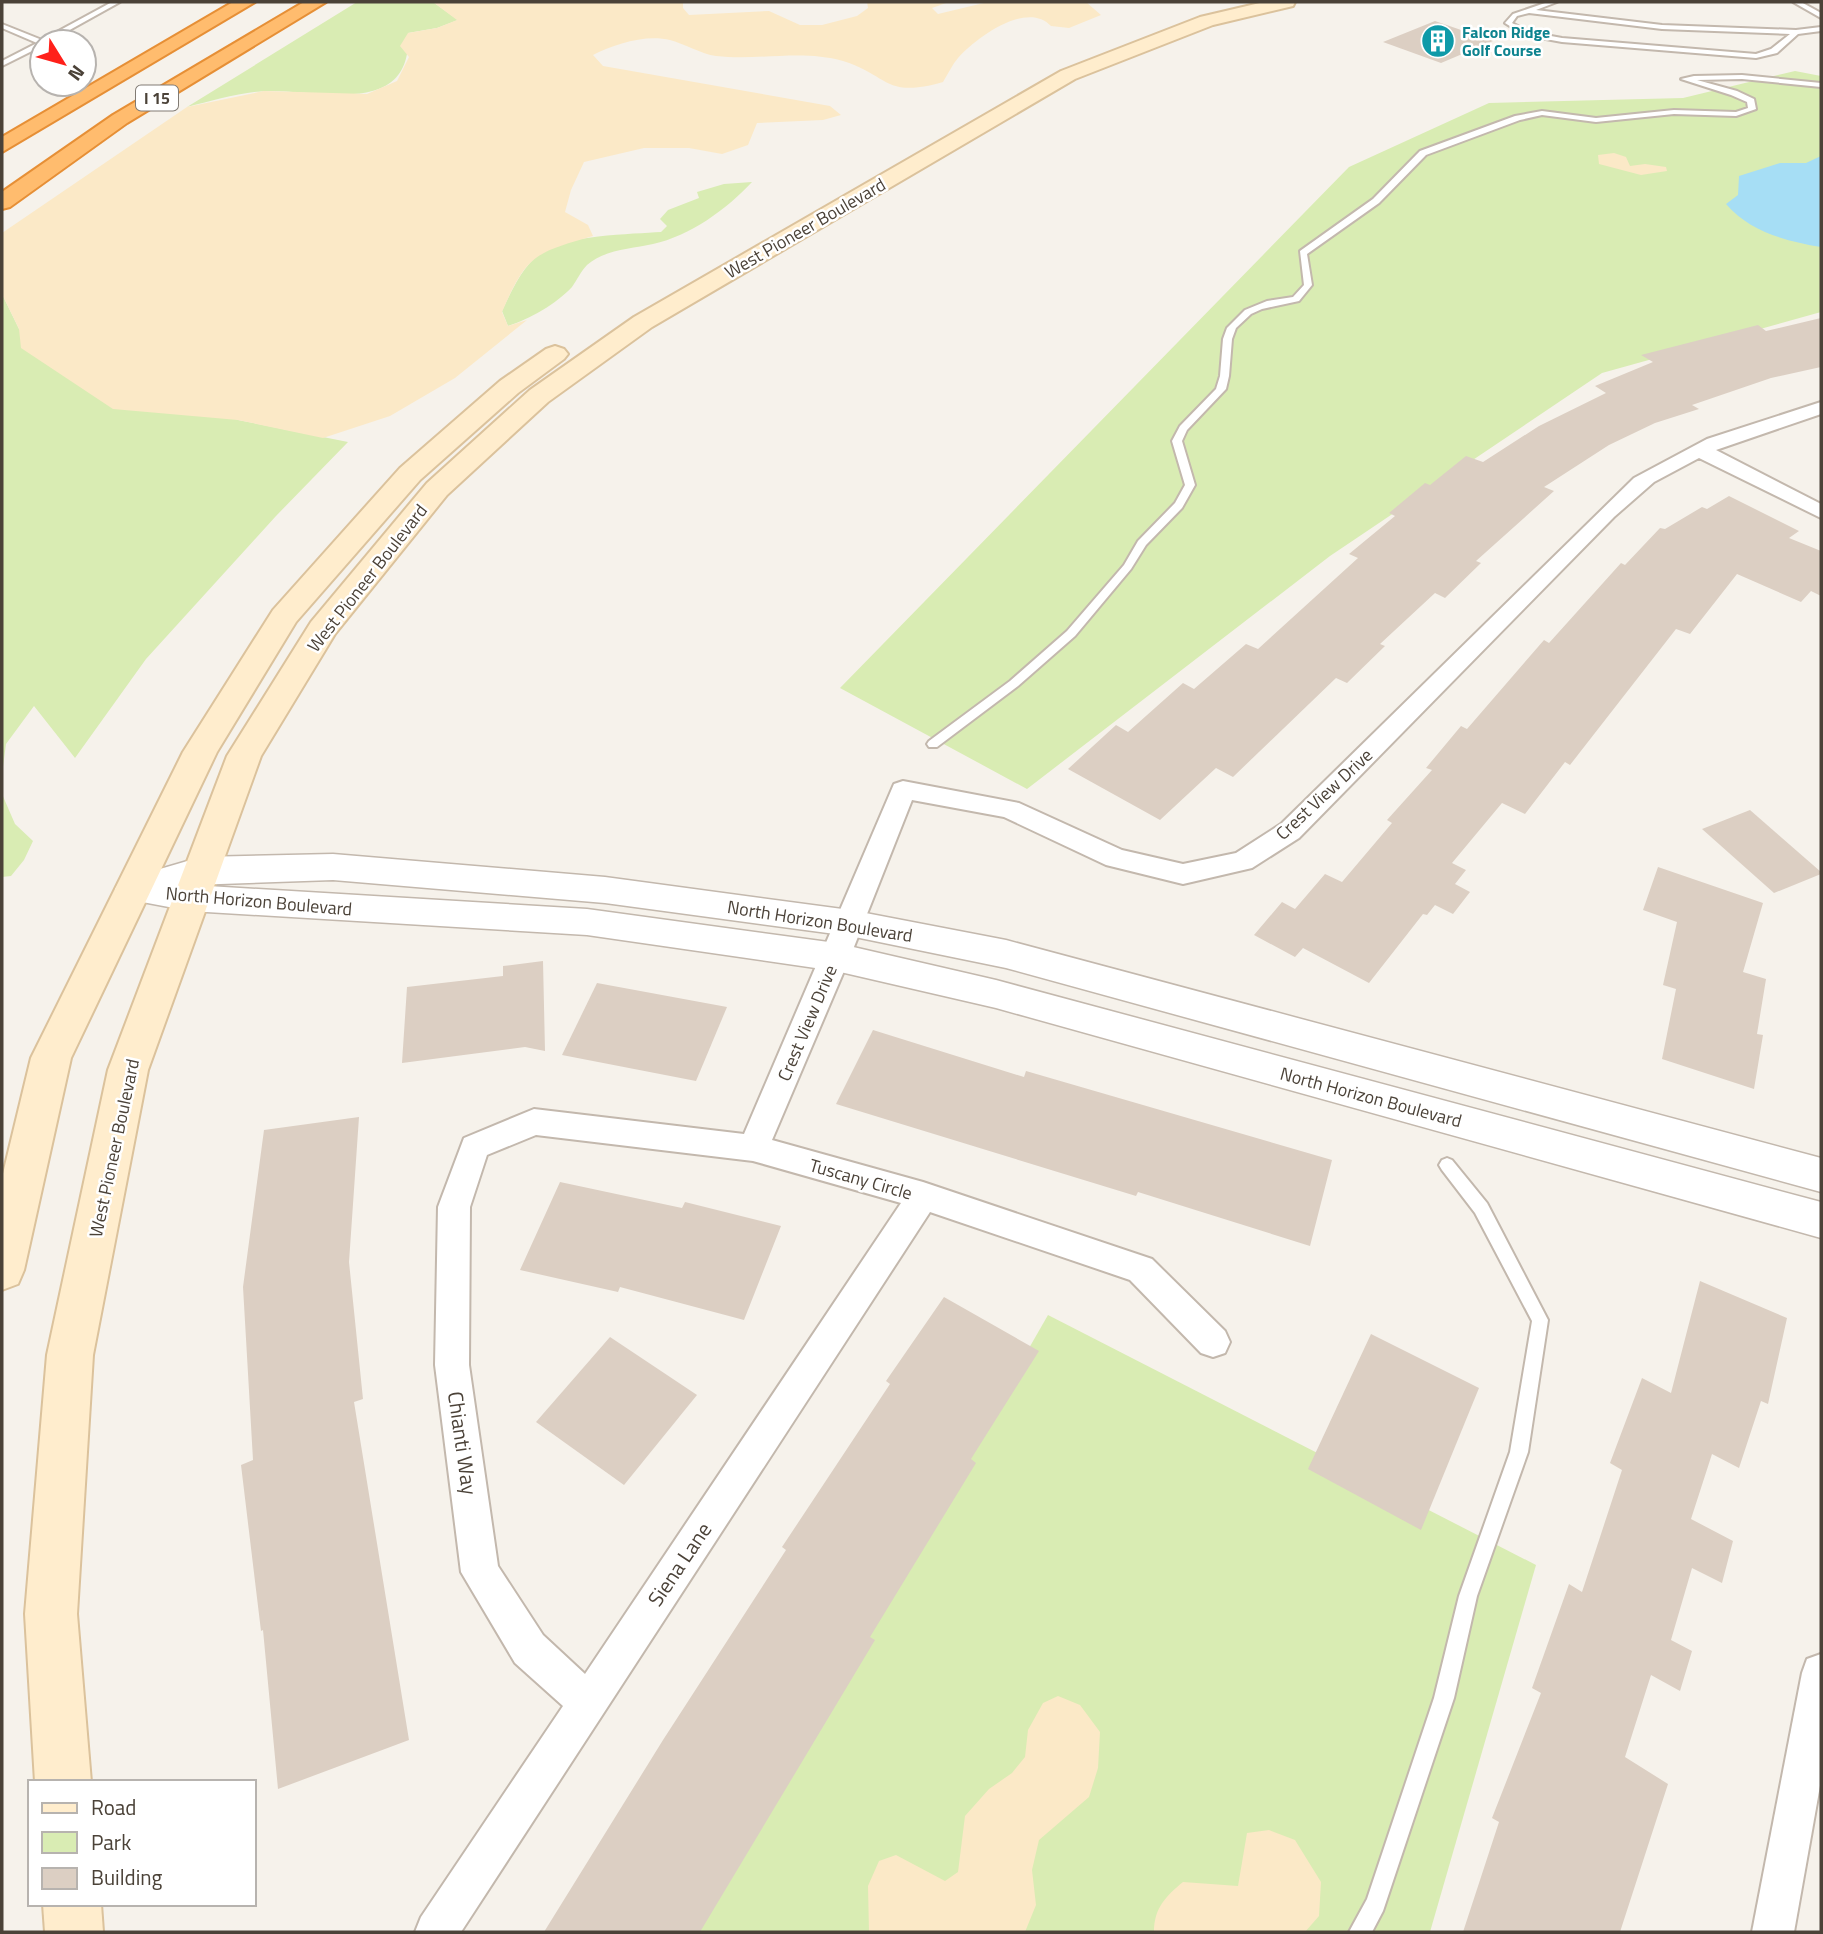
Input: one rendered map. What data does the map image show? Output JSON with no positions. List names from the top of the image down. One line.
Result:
{"streets":{"highway":["I 15"],"main road":["West Pioneer Boulevard"],"street":["Crest View Drive","North Horizon Boulevard","Tuscany Circle","Chianti Way","Siena Lane"]},"crossings":[["West Pioneer Boulevard","North Horizon Boulevard"],["Crest View Drive","North Horizon Boulevard"],["Crest View Drive","Tuscany Circle"],["Tuscany Circle","Chianti Way"],["Tuscany Circle","Siena Lane"],["Chianti Way","Siena Lane"]],"places":{"building":["Falcon Ridge Golf Course"]},"legend":["Road","Park","Building"],"north":"bottom right"}
